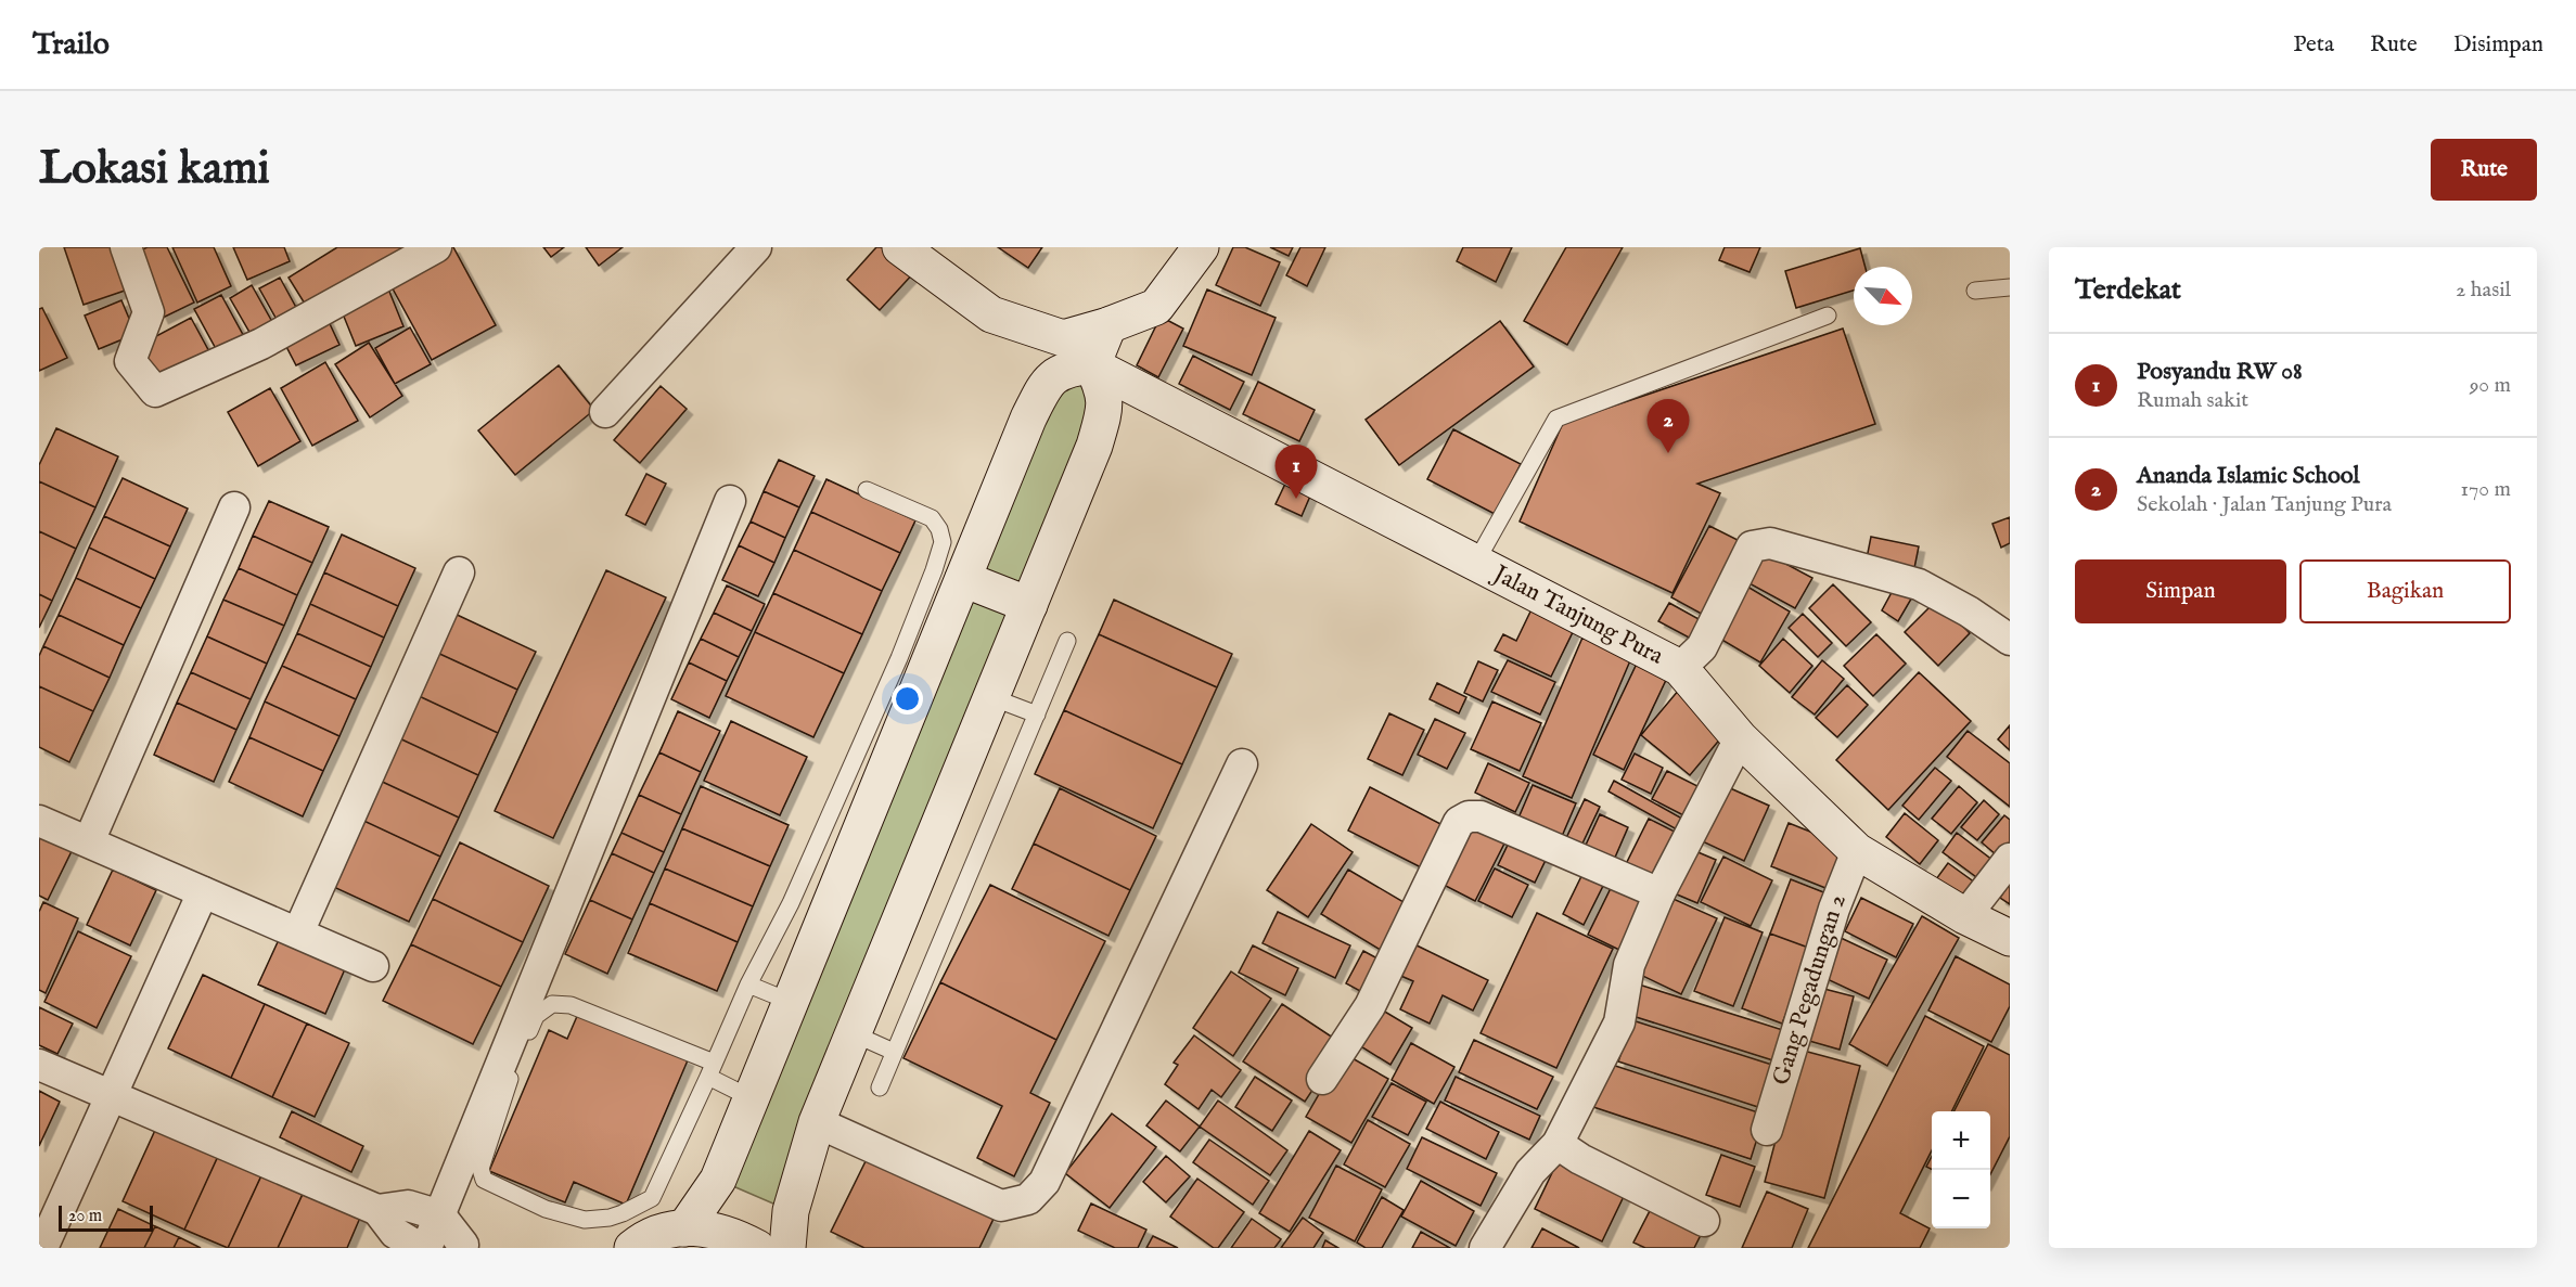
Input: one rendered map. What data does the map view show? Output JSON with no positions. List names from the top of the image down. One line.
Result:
{"streets":{"street":["Jalan Tanjung Pura","Gang Pegadungan 2"]},"crossings":[["Jalan Tanjung Pura","Gang Pegadungan 2"]],"scale_bar":"20 m","north":"bottom right","page":{"header":"Trailo","nav":["Peta","Rute","Disimpan"],"buttons":["Rute",["Simpan","Bagikan"]],"title":"Lokasi kami","heading":["Terdekat","2 hasil"],"list":[{"mark":"1","name":"Posyandu RW 08","note":"Rumah sakit","value":"90 m"},{"mark":"2","name":"Ananda Islamic School","note":"Sekolah · Jalan Tanjung Pura","value":"170 m"}],"pins":["2","1"],"map_buttons":["+","−"],"scale":"20 m"}}
